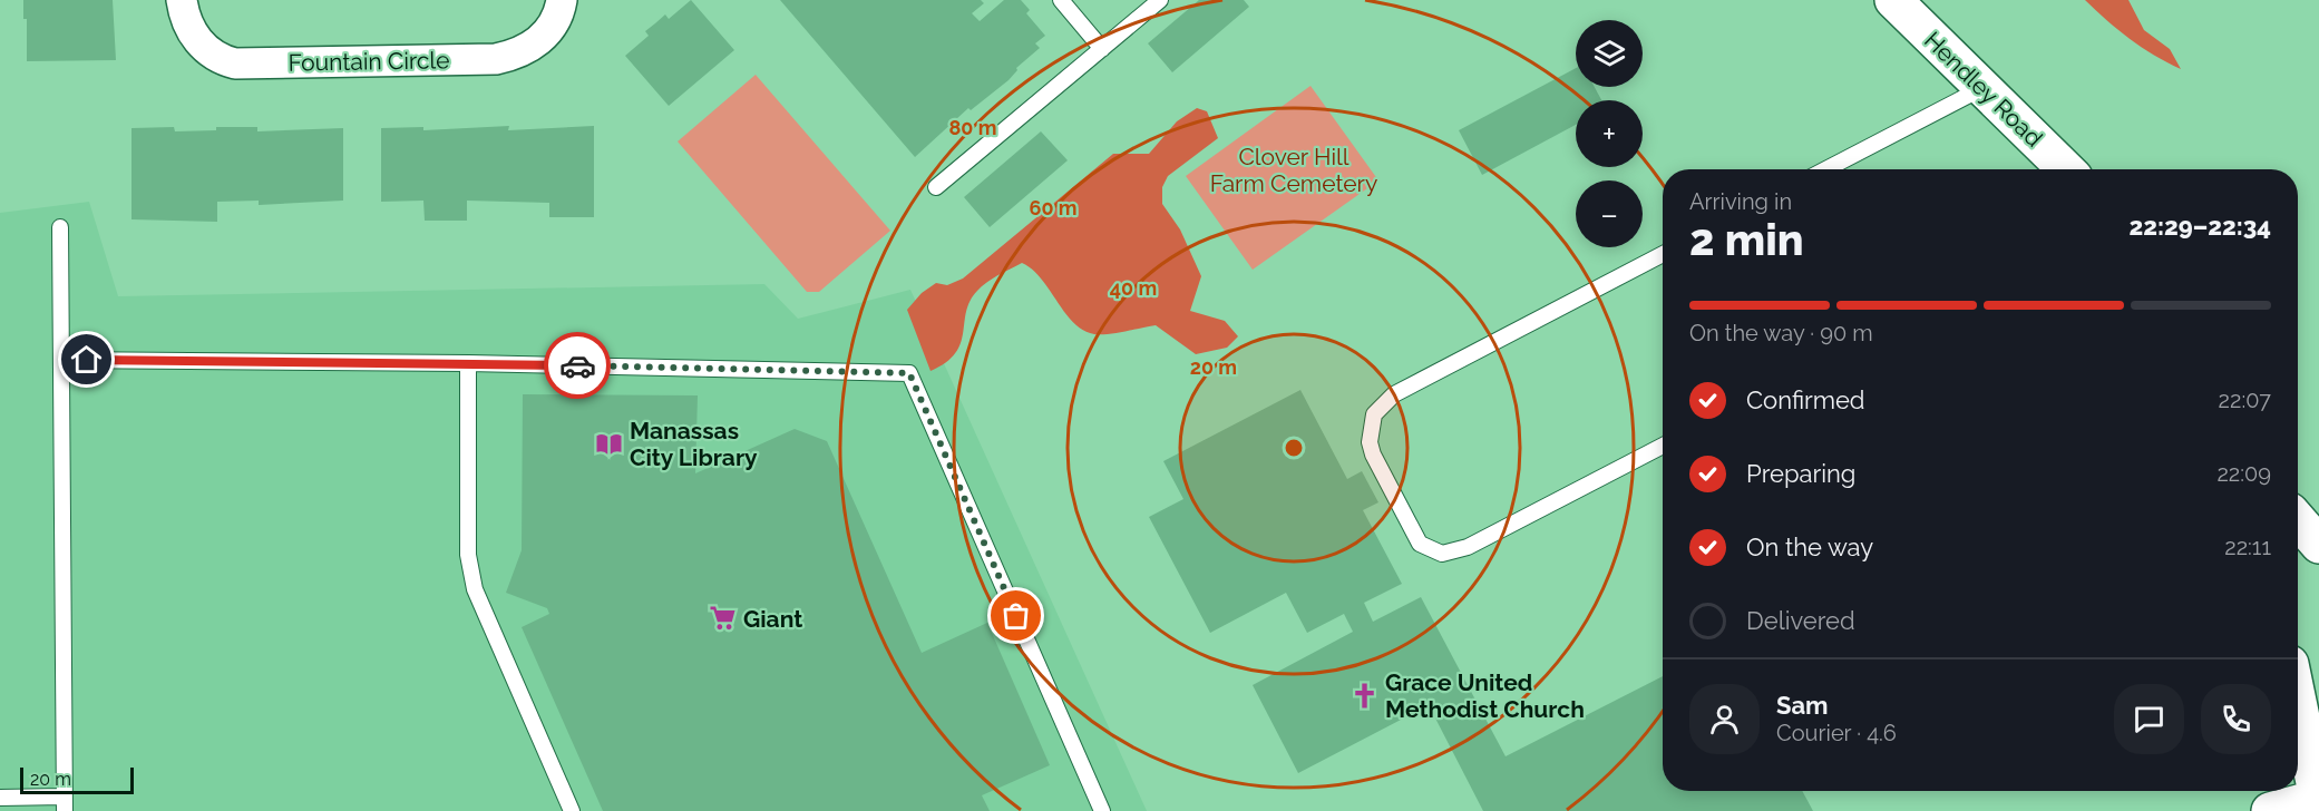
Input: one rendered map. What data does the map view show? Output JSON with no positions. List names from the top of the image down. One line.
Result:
{"streets":{"street":["Fountain Circle","Hendley Road"]},"parks":["Clover Hill Farm Cemetery"],"places":{"library":["Manassas City Library"],"supermarket":["Giant"],"church":["Grace United Methodist Church"]},"scale_bar":"20 m","page":{"map_buttons":["+","−"],"heading":["2 min","Arriving in","22:29–22:34"],"panel":["Sam","Courier · 4.6"],"bar":"On the way · 90 m","list":[["Confirmed","22:07"],["Preparing","22:09"],["On the way","22:11"],"Delivered"],"scale":"20 m"},"rings":["80 m","60 m","40 m","20 m"]}
